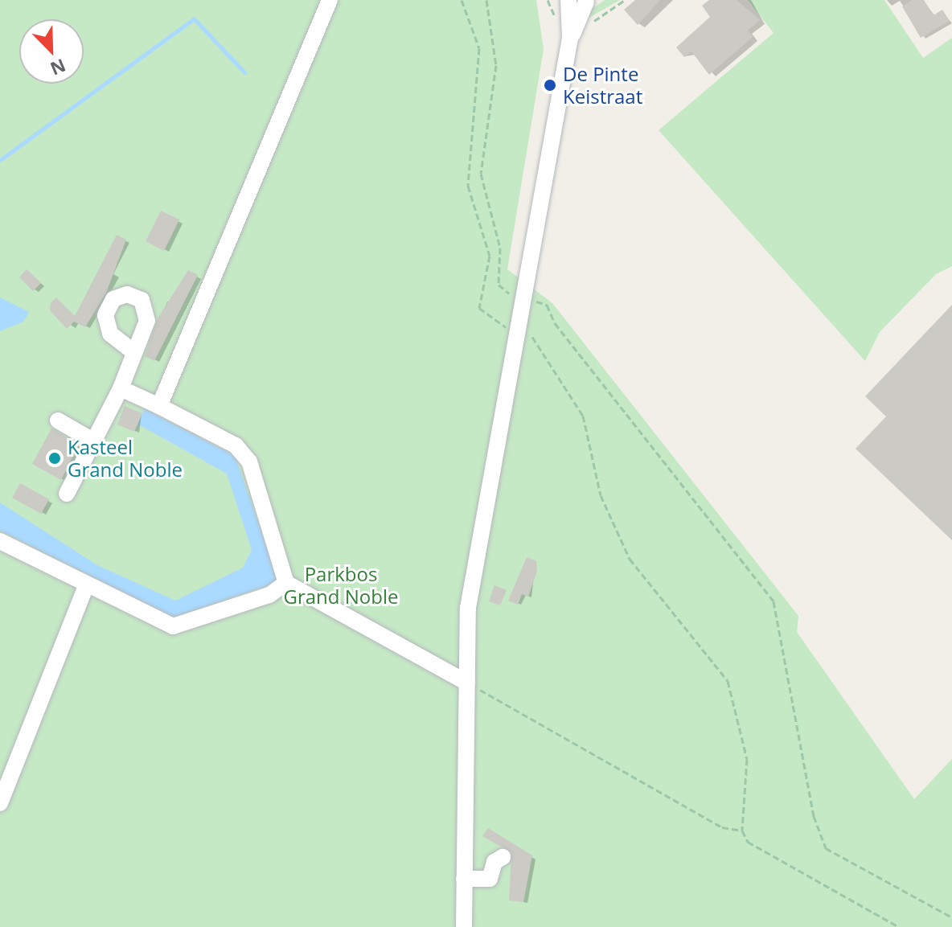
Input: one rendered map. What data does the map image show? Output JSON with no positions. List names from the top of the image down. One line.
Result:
{"parks":["Parkbos Grand Noble"],"places":["De Pinte Keistraat","Kasteel Grand Noble"],"north":"bottom right"}
